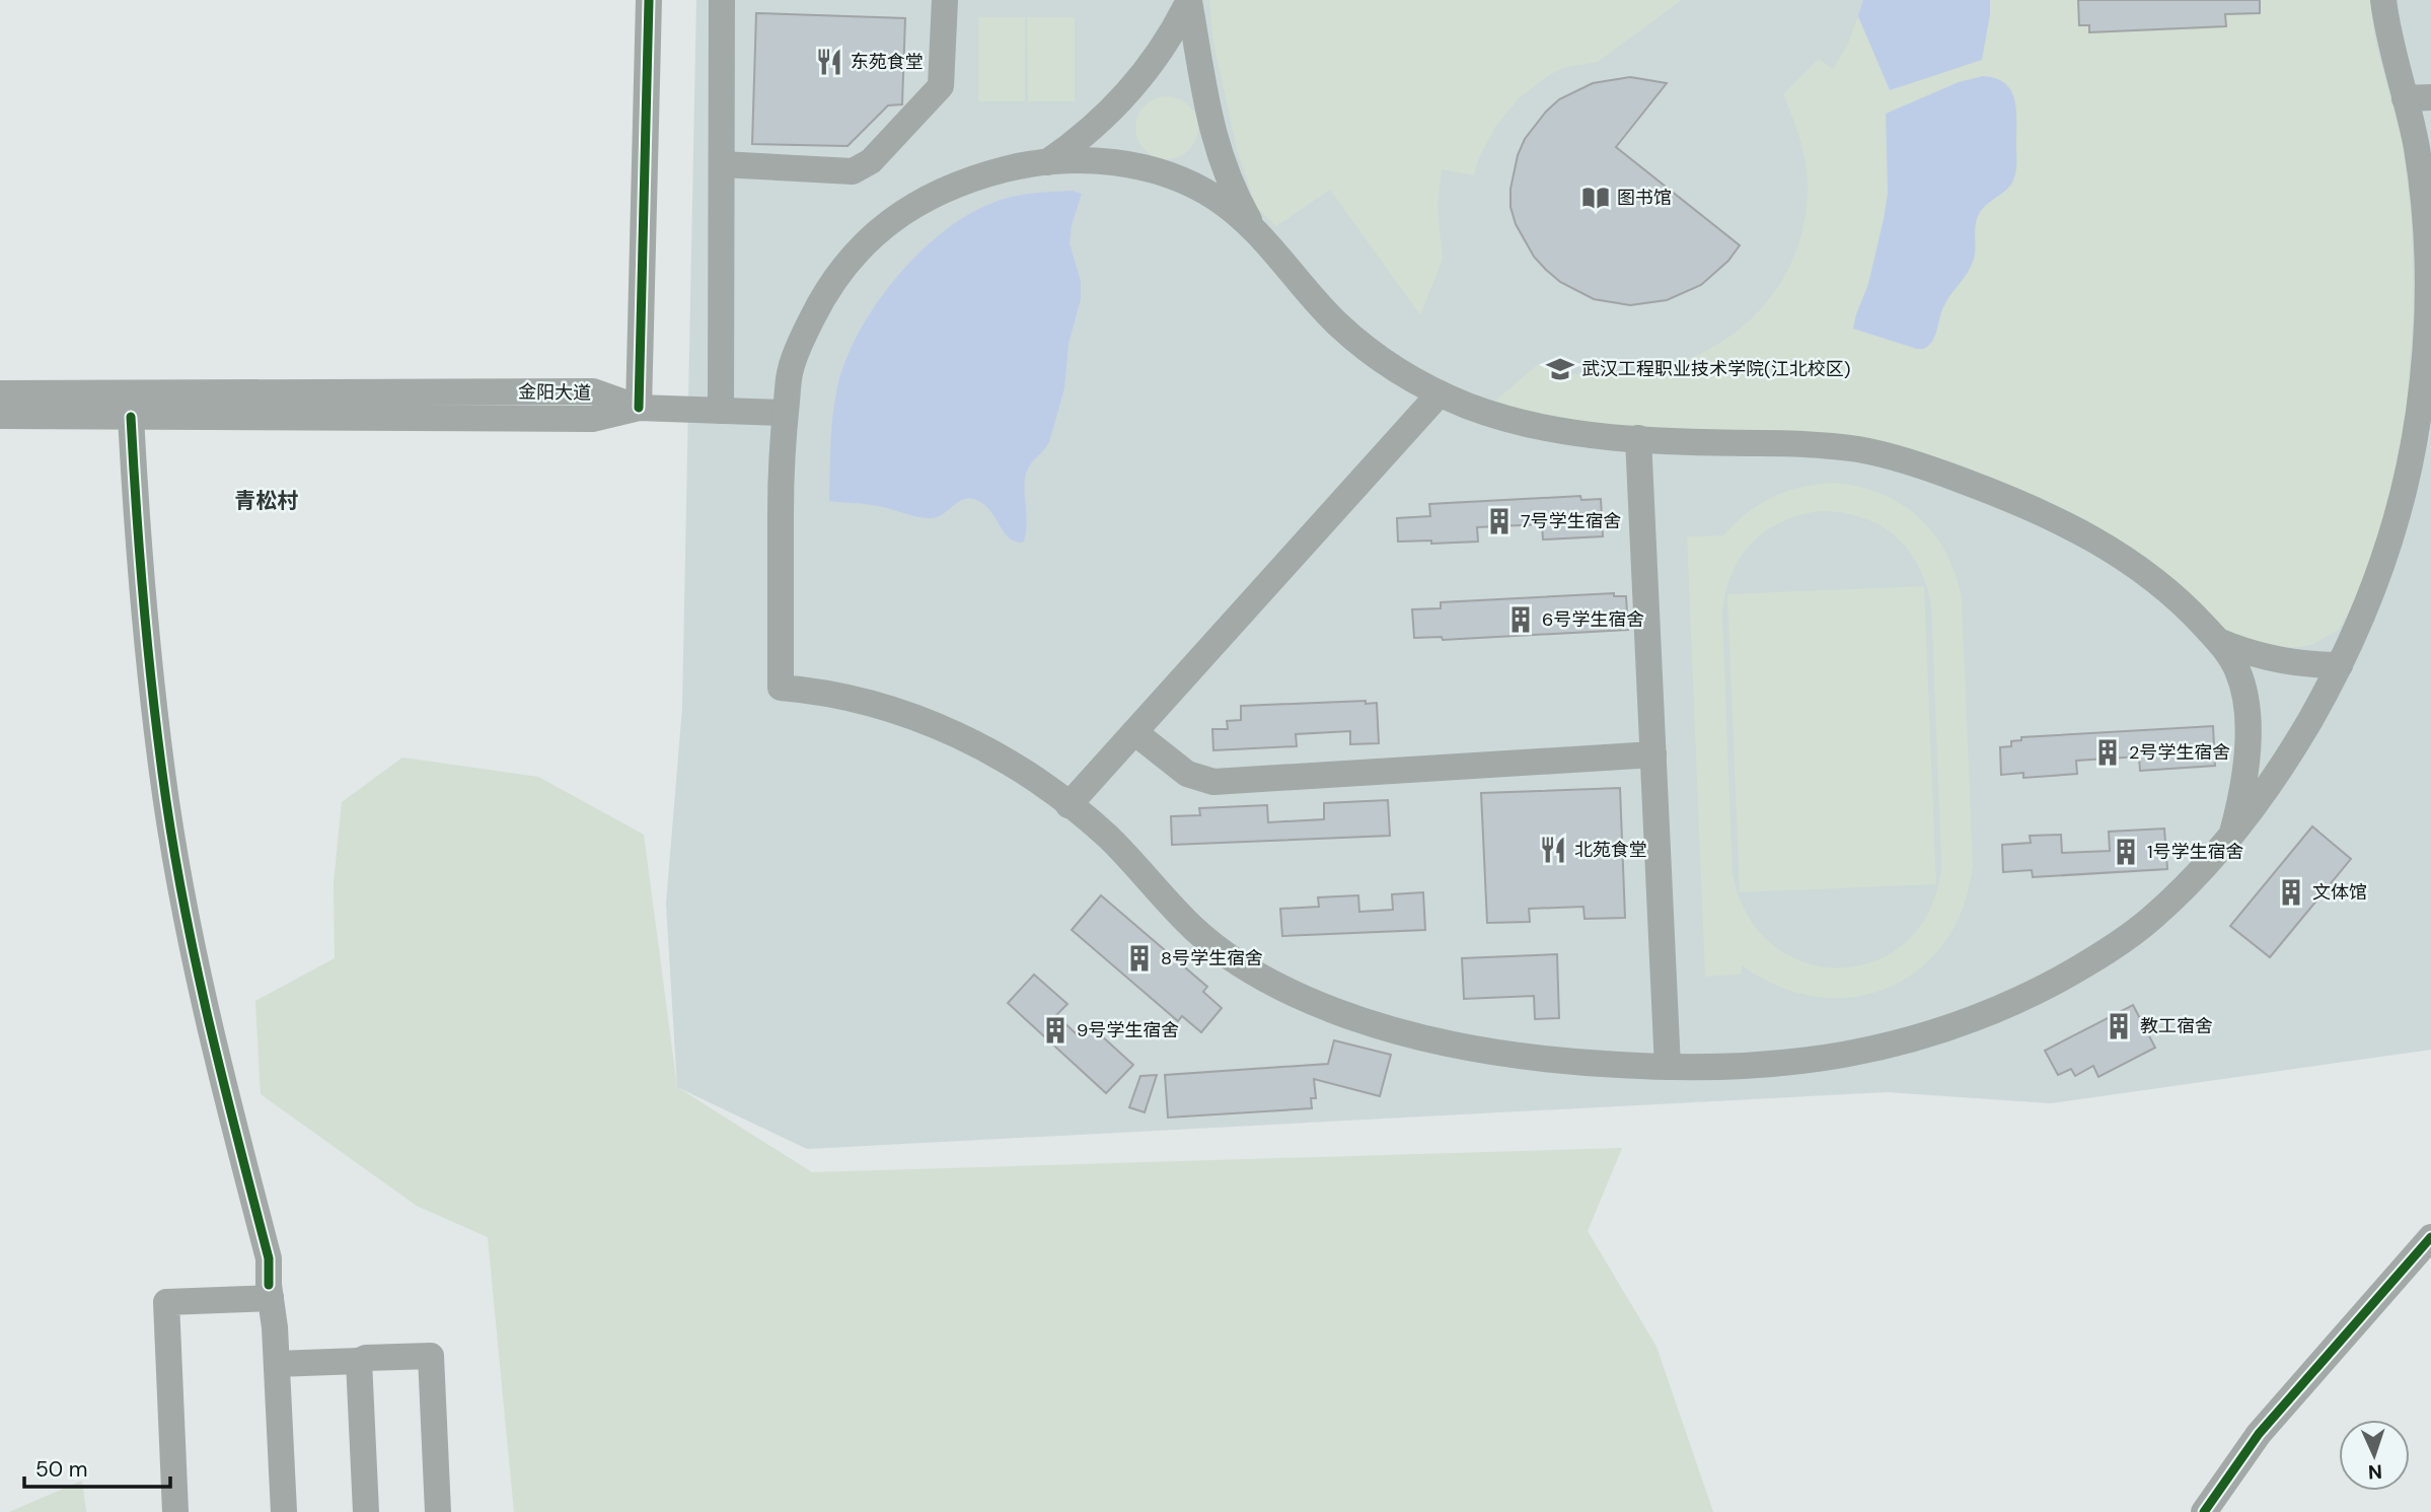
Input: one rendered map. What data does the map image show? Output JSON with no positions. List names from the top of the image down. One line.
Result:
{"streets":{"street":["金阳大道"]},"districts":["青松村"],"places":{"restaurant":["东苑食堂","北苑食堂"],"library":["图书馆"],"school or university":["武汉工程职业技术学院(江北校区)"],"building":["7号学生宿舍","6号学生宿舍","2号学生宿舍","1号学生宿舍","文体馆","8号学生宿舍","教工宿舍","9号学生宿舍"]},"scale_bar":"50 m","north":"bottom"}
